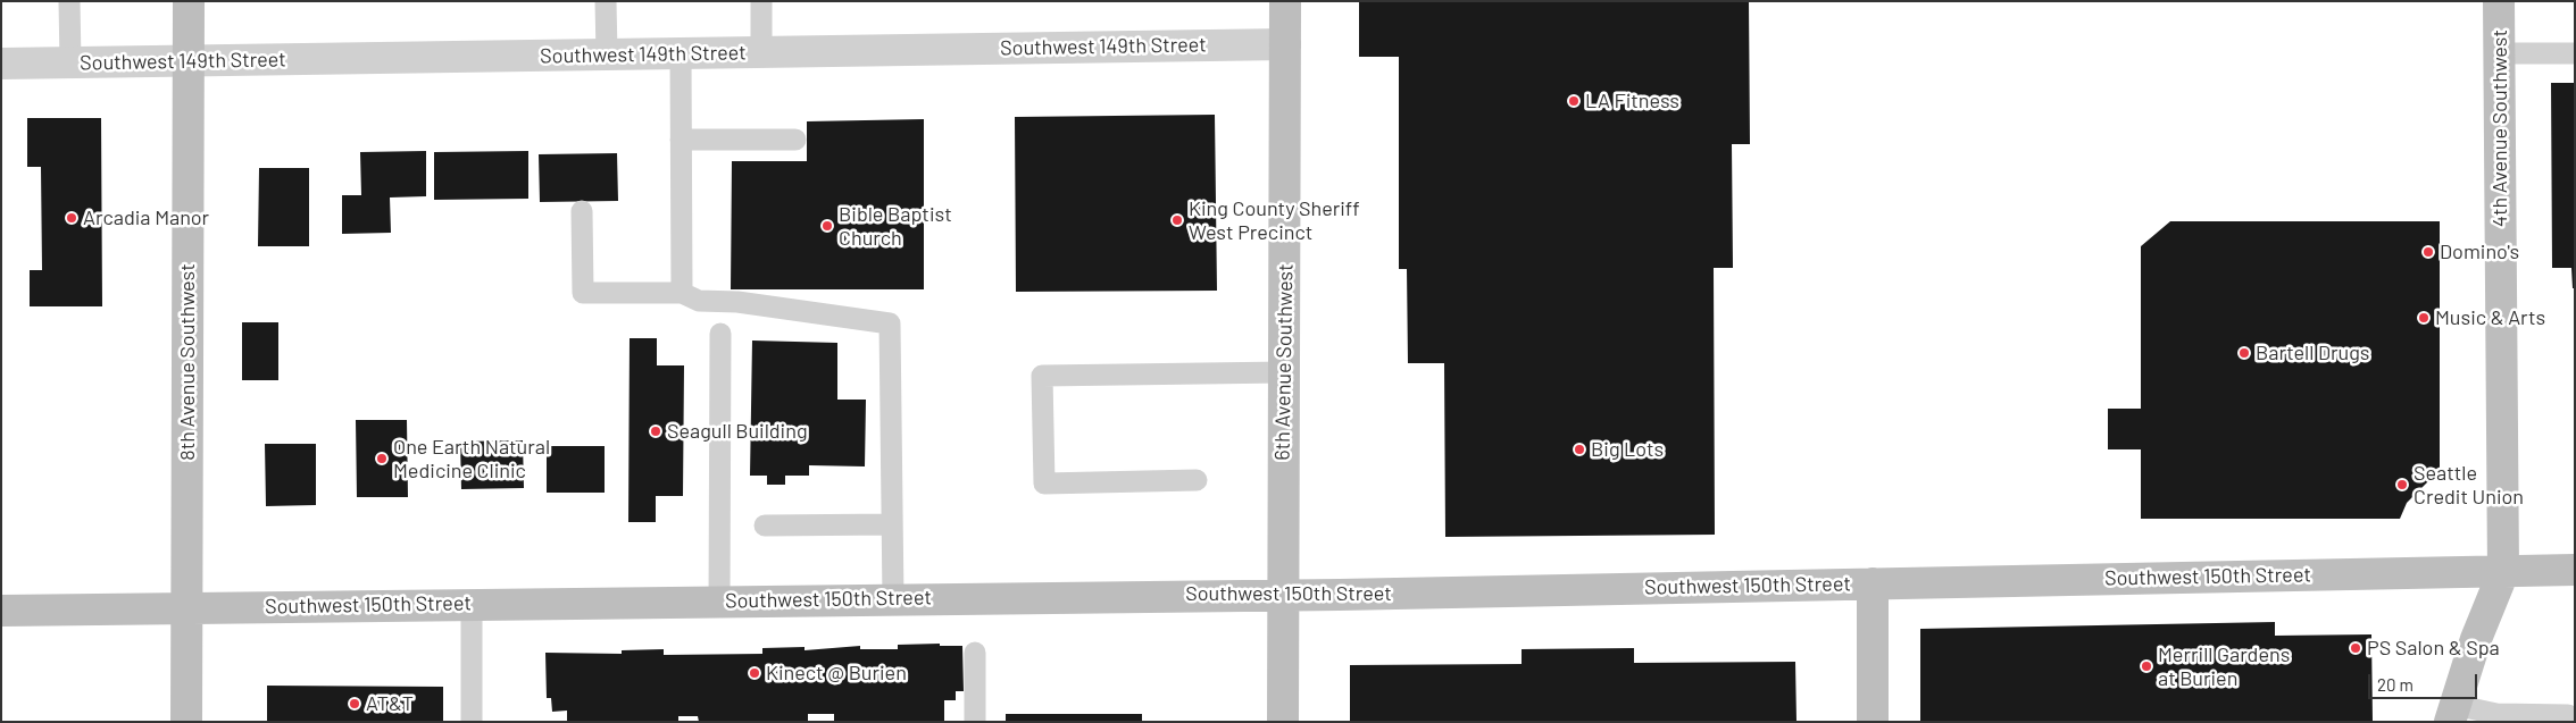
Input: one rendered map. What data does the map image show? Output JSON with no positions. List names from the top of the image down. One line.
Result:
{"streets":{"street":["Southwest 149th Street","4th Avenue Southwest","8th Avenue Southwest","6th Avenue Southwest","Southwest 150th Street"]},"crossings":[["Southwest 149th Street","8th Avenue Southwest"],["Southwest 149th Street","6th Avenue Southwest"],["4th Avenue Southwest","Southwest 150th Street"],["8th Avenue Southwest","Southwest 150th Street"],["6th Avenue Southwest","Southwest 150th Street"]],"places":["LA Fitness","Arcadia Manor","King County Sheriff West Precinct","Bible Baptist Church","Domino's","Music & Arts","Bartell Drugs","Seagull Building","Big Lots","One Earth Natural Medicine Clinic","Seattle Credit Union","PS Salon & Spa","Merrill Gardens at Burien","Kinect @ Burien","AT&T"],"scale_bar":"20 m"}
